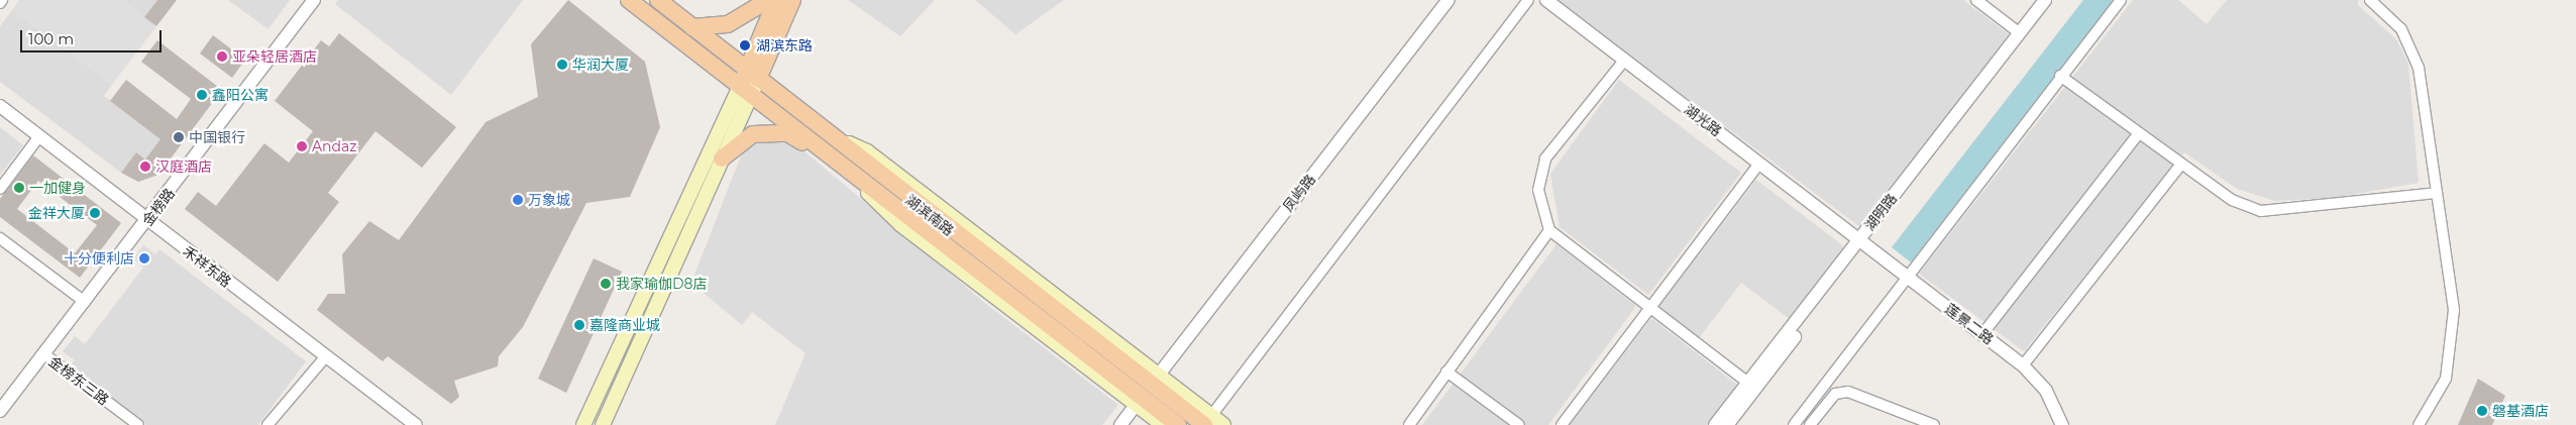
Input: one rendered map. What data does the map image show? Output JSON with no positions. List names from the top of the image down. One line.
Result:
{"streets":{"main road":["湖滨南路"],"street":["湖光路","凤屿路","金榜路","湖明路","禾祥东路","莲景二路","金榜东三路"]},"crossings":[["湖光路","湖明路"],["湖光路","莲景二路"],["凤屿路","湖滨南路"],["金榜路","禾祥东路"],["金榜路","金榜东三路"],["湖明路","莲景二路"]],"places":["湖滨东路","亚朵轻居酒店","华润大厦","鑫阳公寓","中国银行","Andaz","汉庭酒店","一加健身","万象城","金祥大厦","十分便利店","我家瑜伽D8店","嘉隆商业城","磐基酒店"],"scale_bar":"100 m"}
